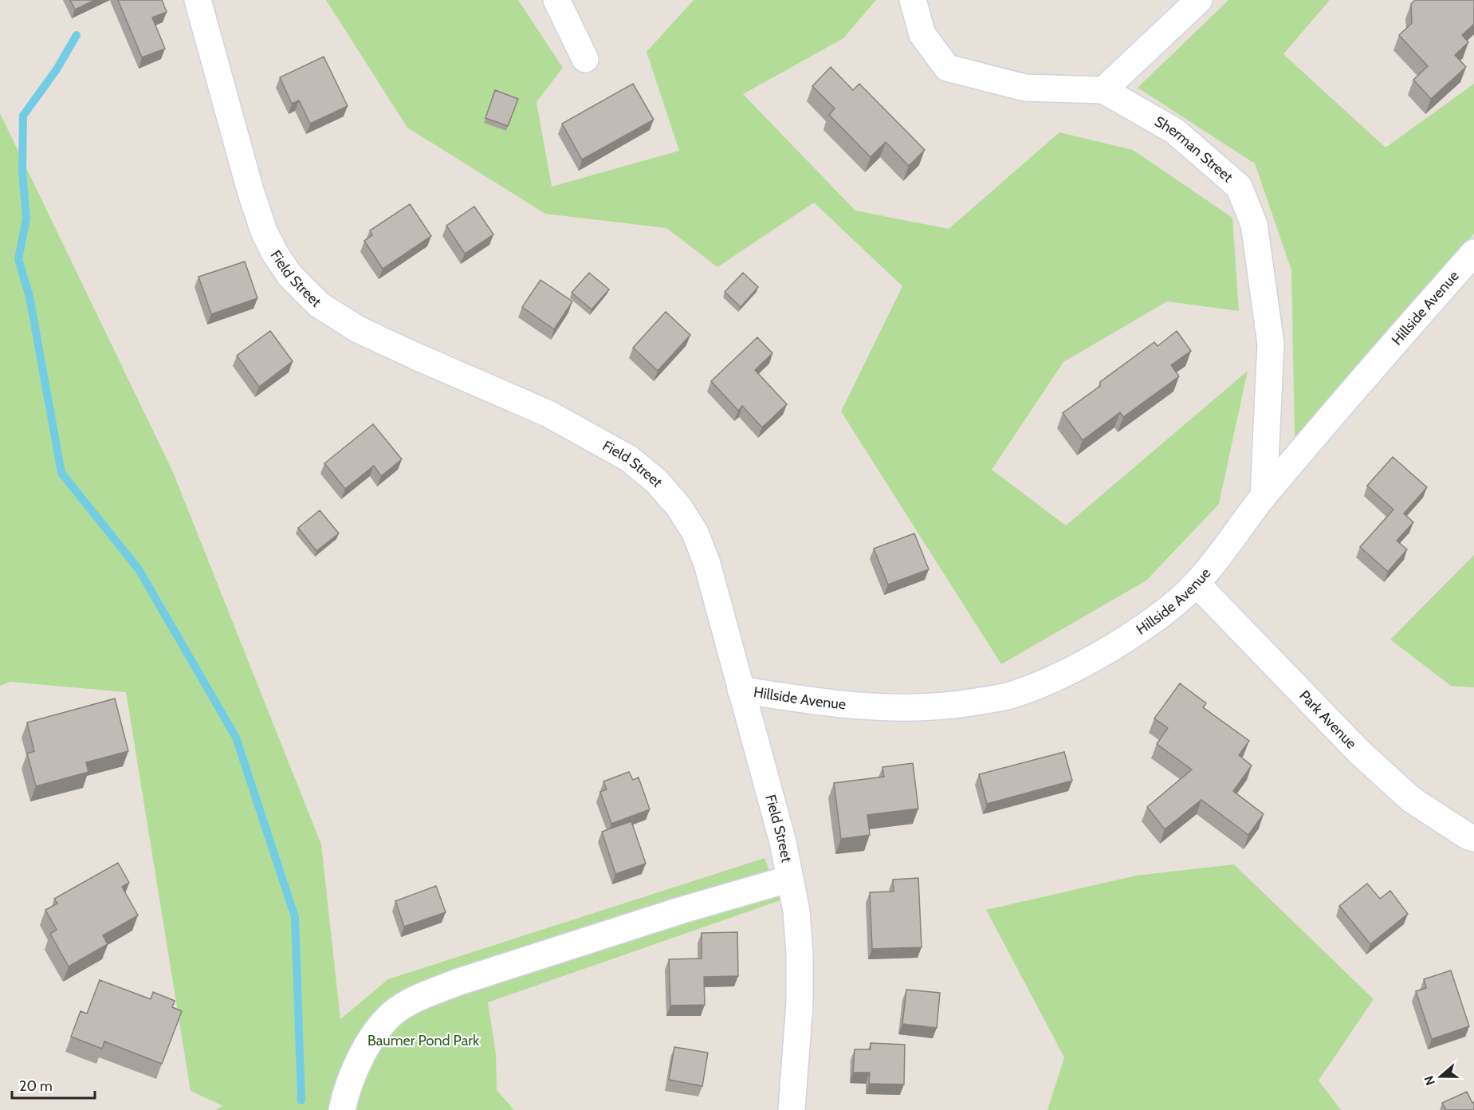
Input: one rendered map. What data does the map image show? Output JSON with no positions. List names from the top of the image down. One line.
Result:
{"streets":{"street":["Sherman Street","Field Street","Hillside Avenue","Park Avenue"]},"crossings":[["Sherman Street","Hillside Avenue"],["Field Street","Hillside Avenue"],["Hillside Avenue","Park Avenue"]],"parks":["Baumer Pond Park"],"scale_bar":"20 m","north":"left"}
